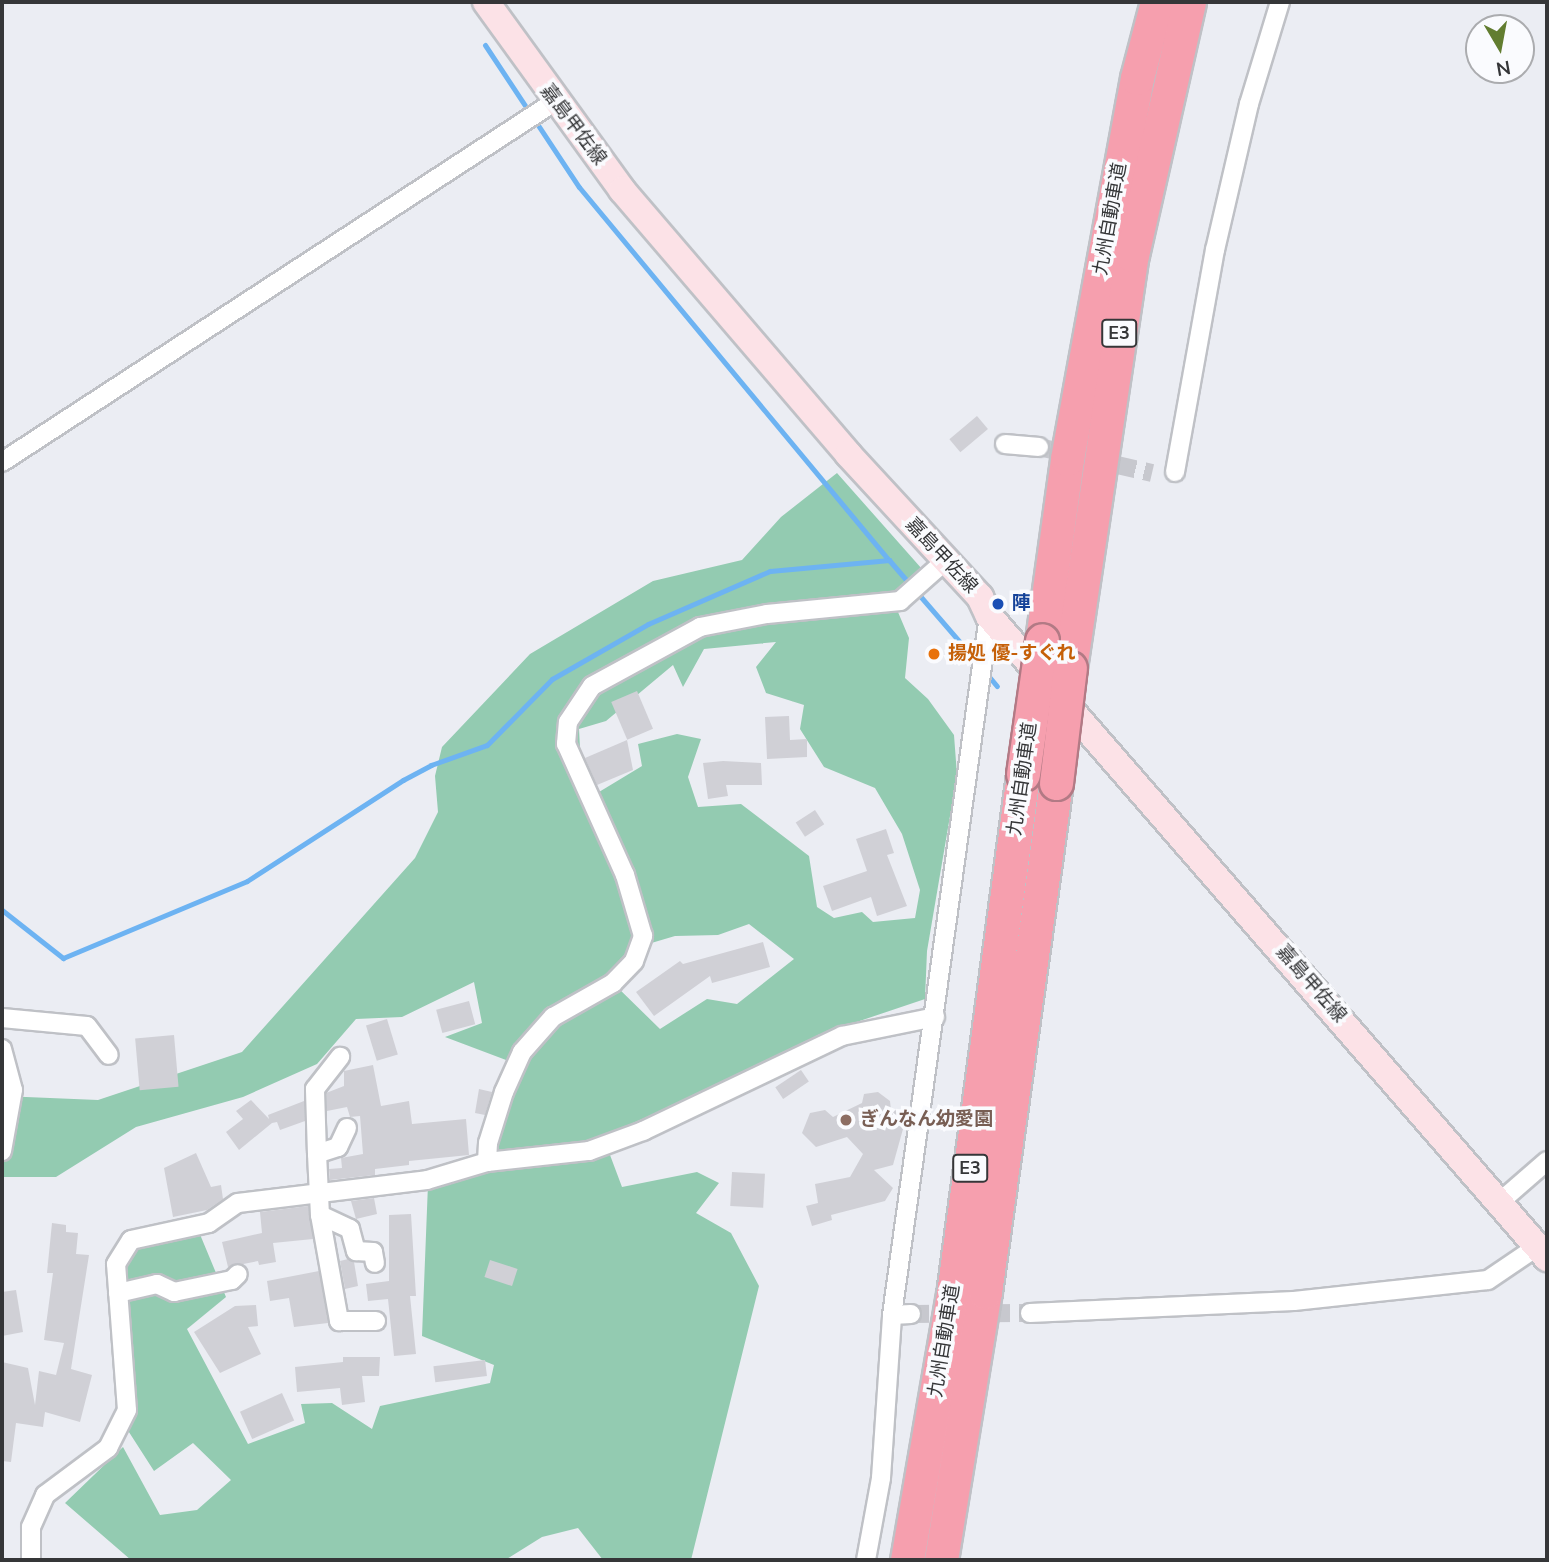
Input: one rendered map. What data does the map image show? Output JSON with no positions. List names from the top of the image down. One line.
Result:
{"streets":{"highway":["九州自動車道","E3"],"main road":["嘉島甲佐線"]},"places":["陣","揚処 優-すぐれ","ぎんなん幼愛園"],"north":"bottom"}
